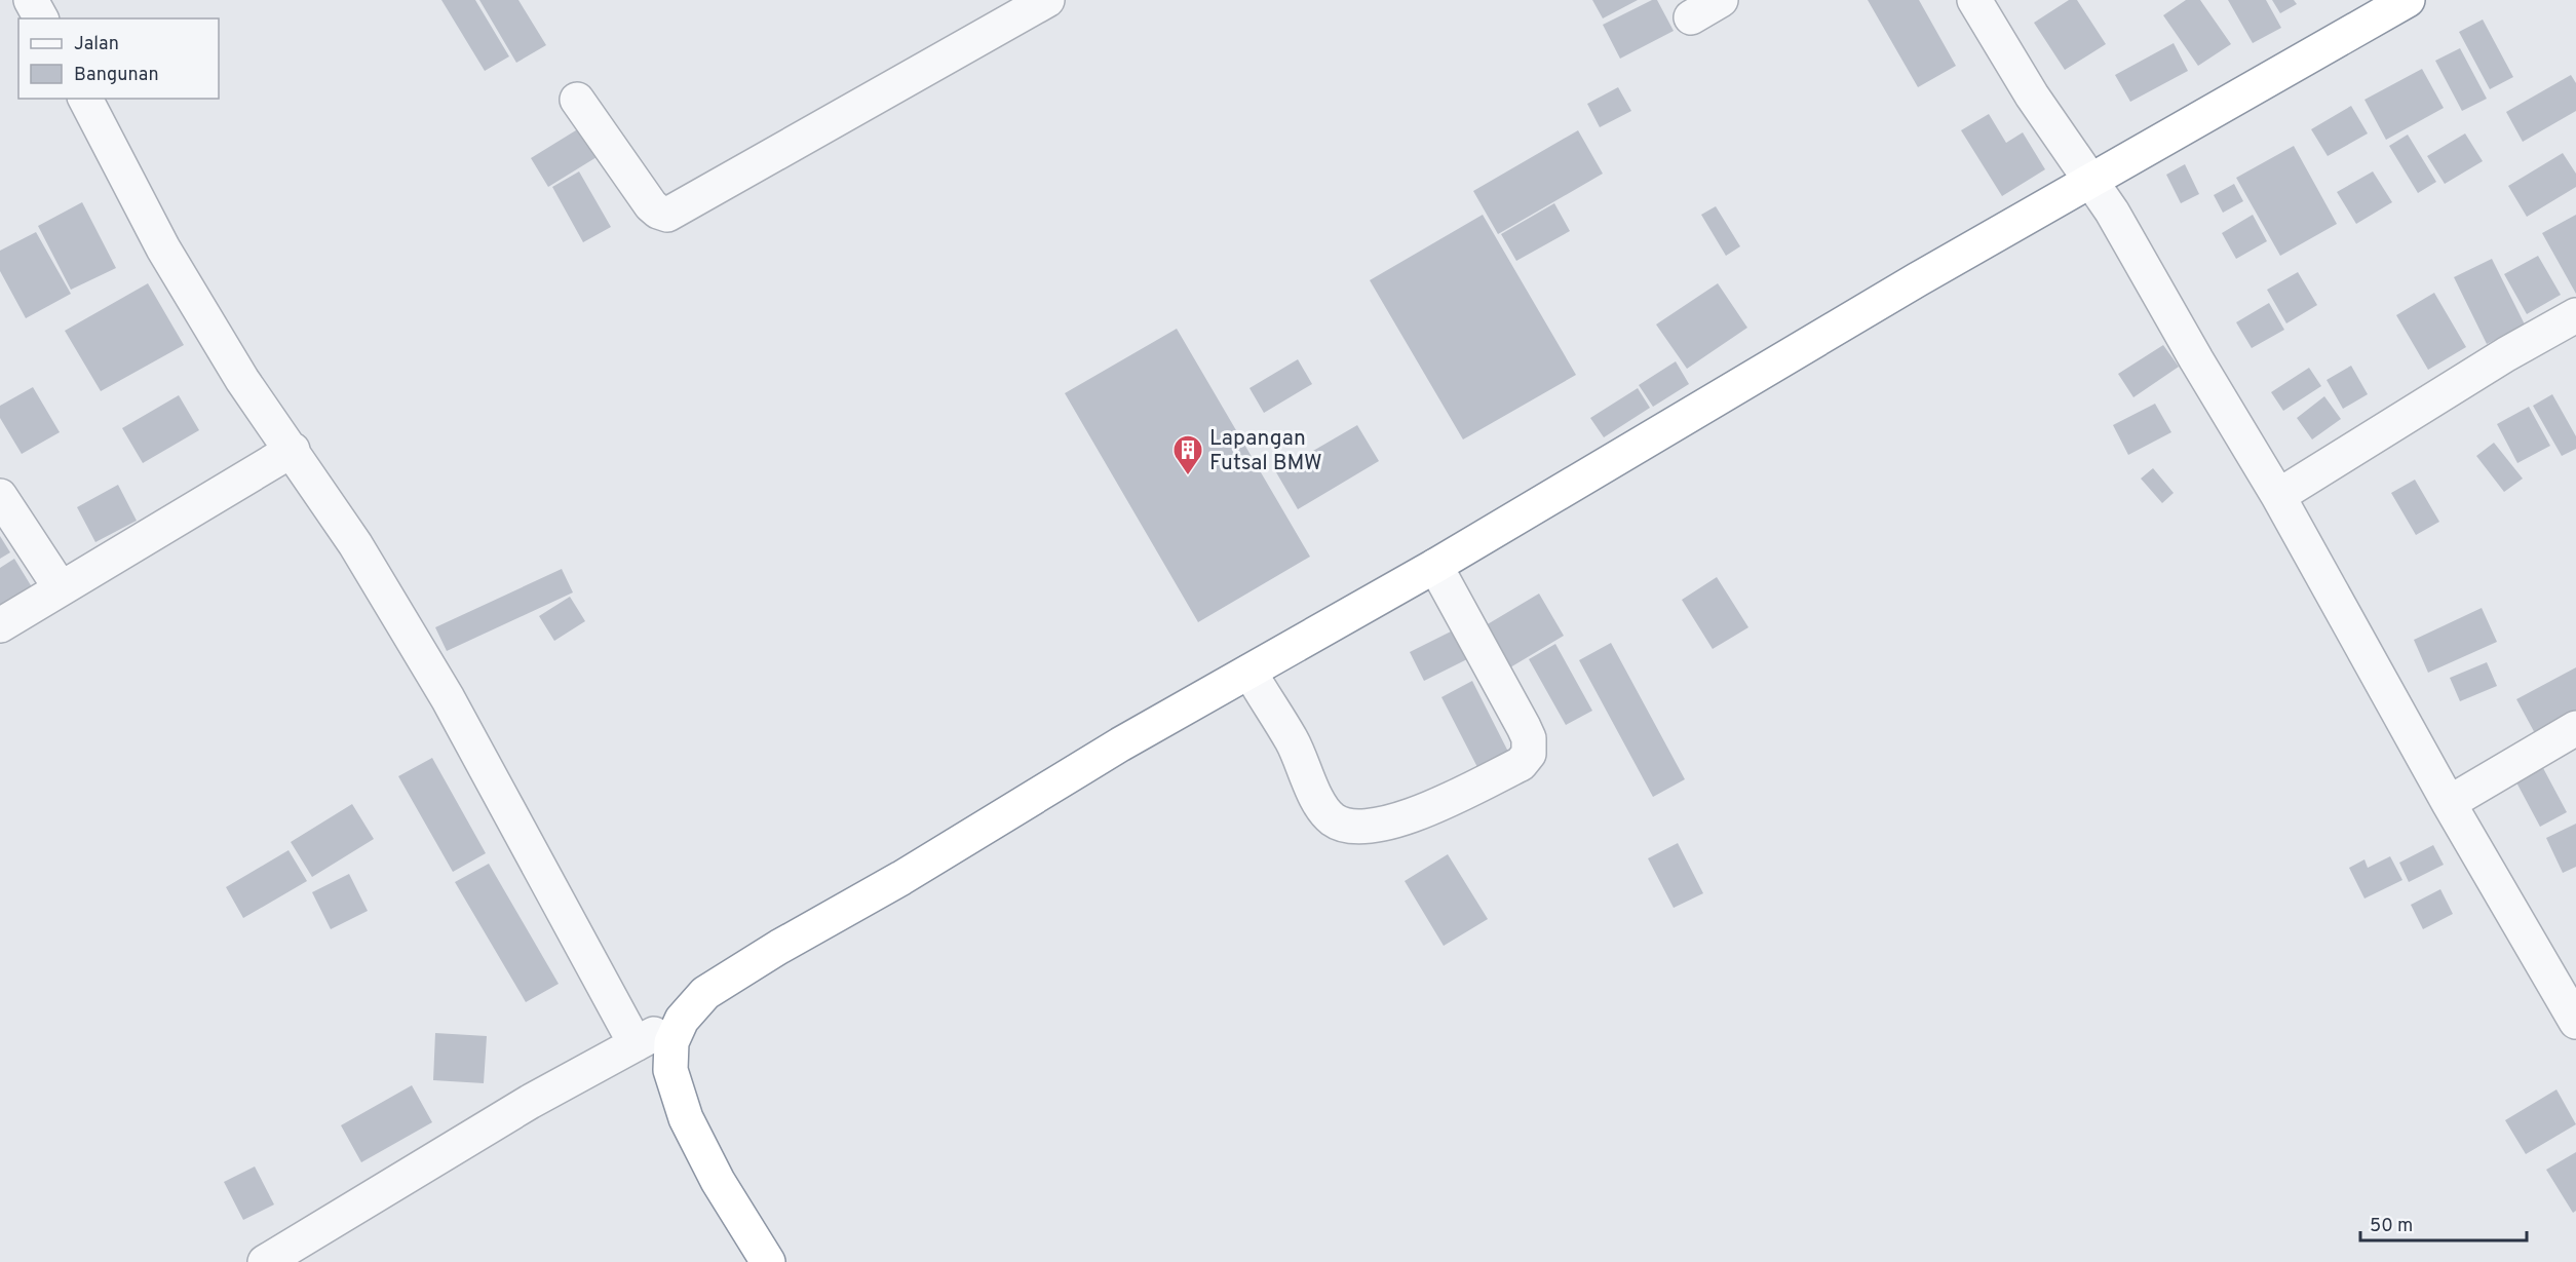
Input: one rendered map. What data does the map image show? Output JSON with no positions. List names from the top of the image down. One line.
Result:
{"places":{"building":["Lapangan Futsal BMW"]},"legend":["Jalan","Bangunan"],"scale_bar":"50 m"}
